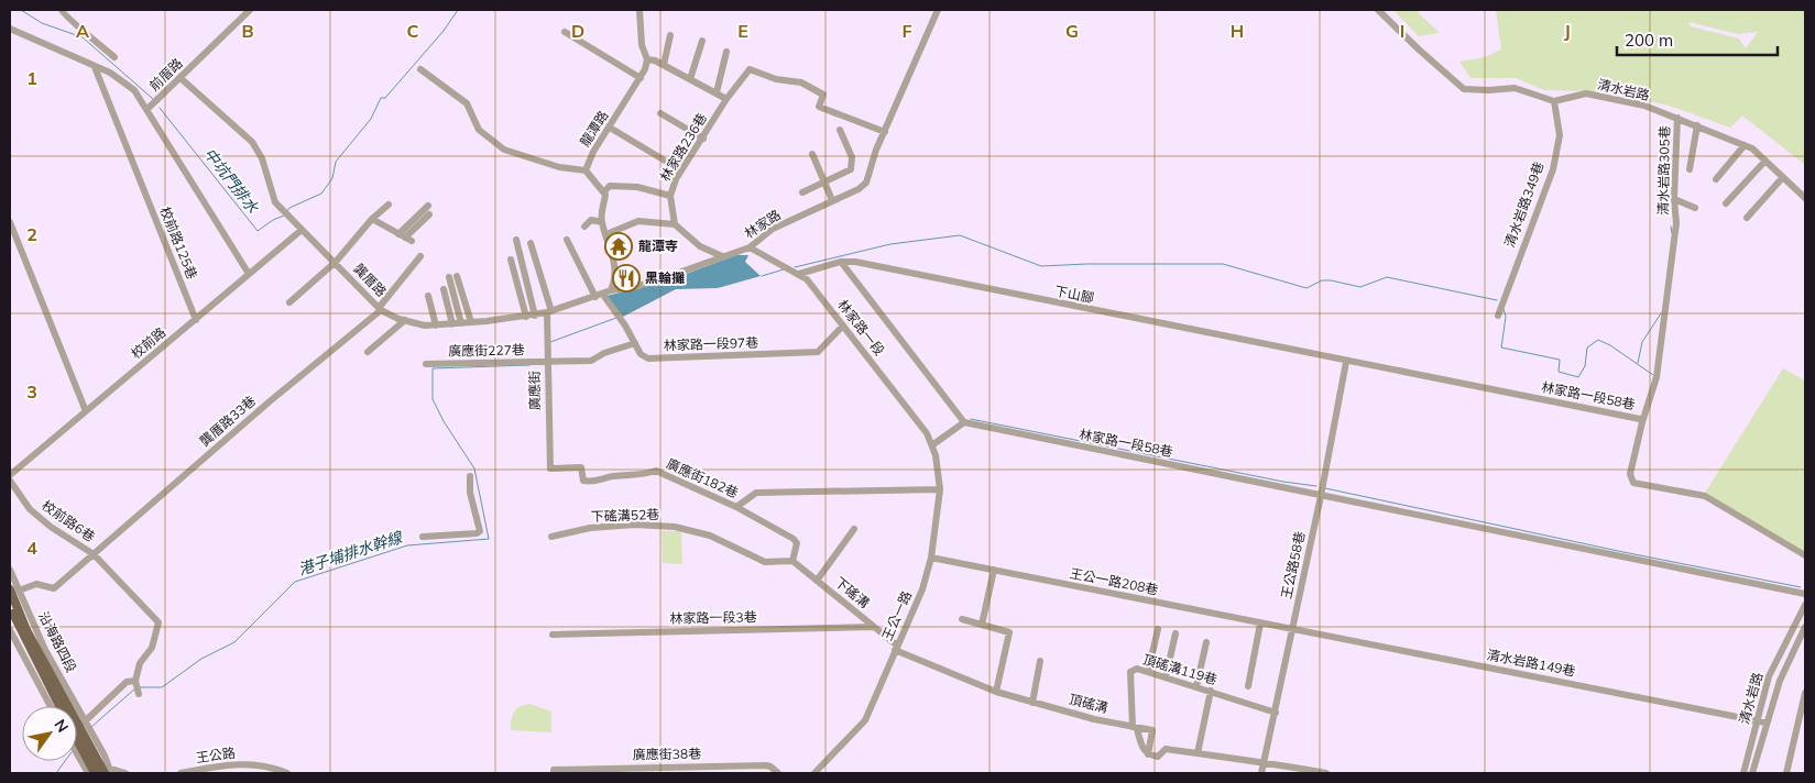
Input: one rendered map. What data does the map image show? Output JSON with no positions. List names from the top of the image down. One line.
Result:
{"streets":{"main road":["沿海路四段"],"street":["前厝路","清水岩路","龍潭路","林家路236巷","清水岩路305巷","清水岩路349巷","林家路","校前路125巷","龔厝路","下山腳","林家路一段","校前路","林家路一段97巷","廣應街227巷","廣應街","林家路一段58巷","龔厝路33巷","廣應街182巷","下磘溝52巷","校前路6巷","王公路58巷","王公一路208巷","下磘溝","王公一路","林家路一段3巷","清水岩路149巷","頂磘溝119巷","頂磘溝","廣應街38巷","王公路"]},"crossings":[["前厝路","校前路125巷"],["前厝路","龔厝路"],["清水岩路","清水岩路305巷"],["清水岩路","清水岩路349巷"],["清水岩路","清水岩路149巷"],["林家路236巷","林家路"],["清水岩路305巷","林家路一段58巷"],["林家路","龔厝路"],["林家路","林家路一段"],["林家路","林家路一段97巷"],["林家路","廣應街"],["校前路125巷","校前路"],["龔厝路","校前路"],["龔厝路","龔厝路33巷"],["下山腳","林家路一段"],["下山腳","林家路一段58巷"],["下山腳","王公路58巷"],["林家路一段","林家路一段97巷"],["林家路一段","王公一路"],["林家路一段97巷","廣應街227巷"],["廣應街227巷","廣應街"],["廣應街","廣應街182巷"],["林家路一段58巷","王公路58巷"],["龔厝路33巷","校前路6巷"],["龔厝路33巷","沿海路四段"],["廣應街182巷","下磘溝52巷"],["廣應街182巷","下磘溝"],["下磘溝52巷","下磘溝"],["王公路58巷","王公一路208巷"],["王公路58巷","清水岩路149巷"],["王公路58巷","頂磘溝119巷"],["王公一路208巷","王公一路"],["王公一路208巷","清水岩路149巷"],["下磘溝","王公一路"],["下磘溝","林家路一段3巷"],["下磘溝","頂磘溝"],["王公一路","頂磘溝"],["頂磘溝119巷","頂磘溝"]],"water":["中坑門排水","港子埔排水幹線"],"places":{"temple":["龍潭寺"],"restaurant":["黑輪攤"]},"scale_bar":"200 m","north":"top right","grid":{"columns":["A","B","C","D","E","F","G","H","I","J"],"rows":["1","2","3","4"]}}
